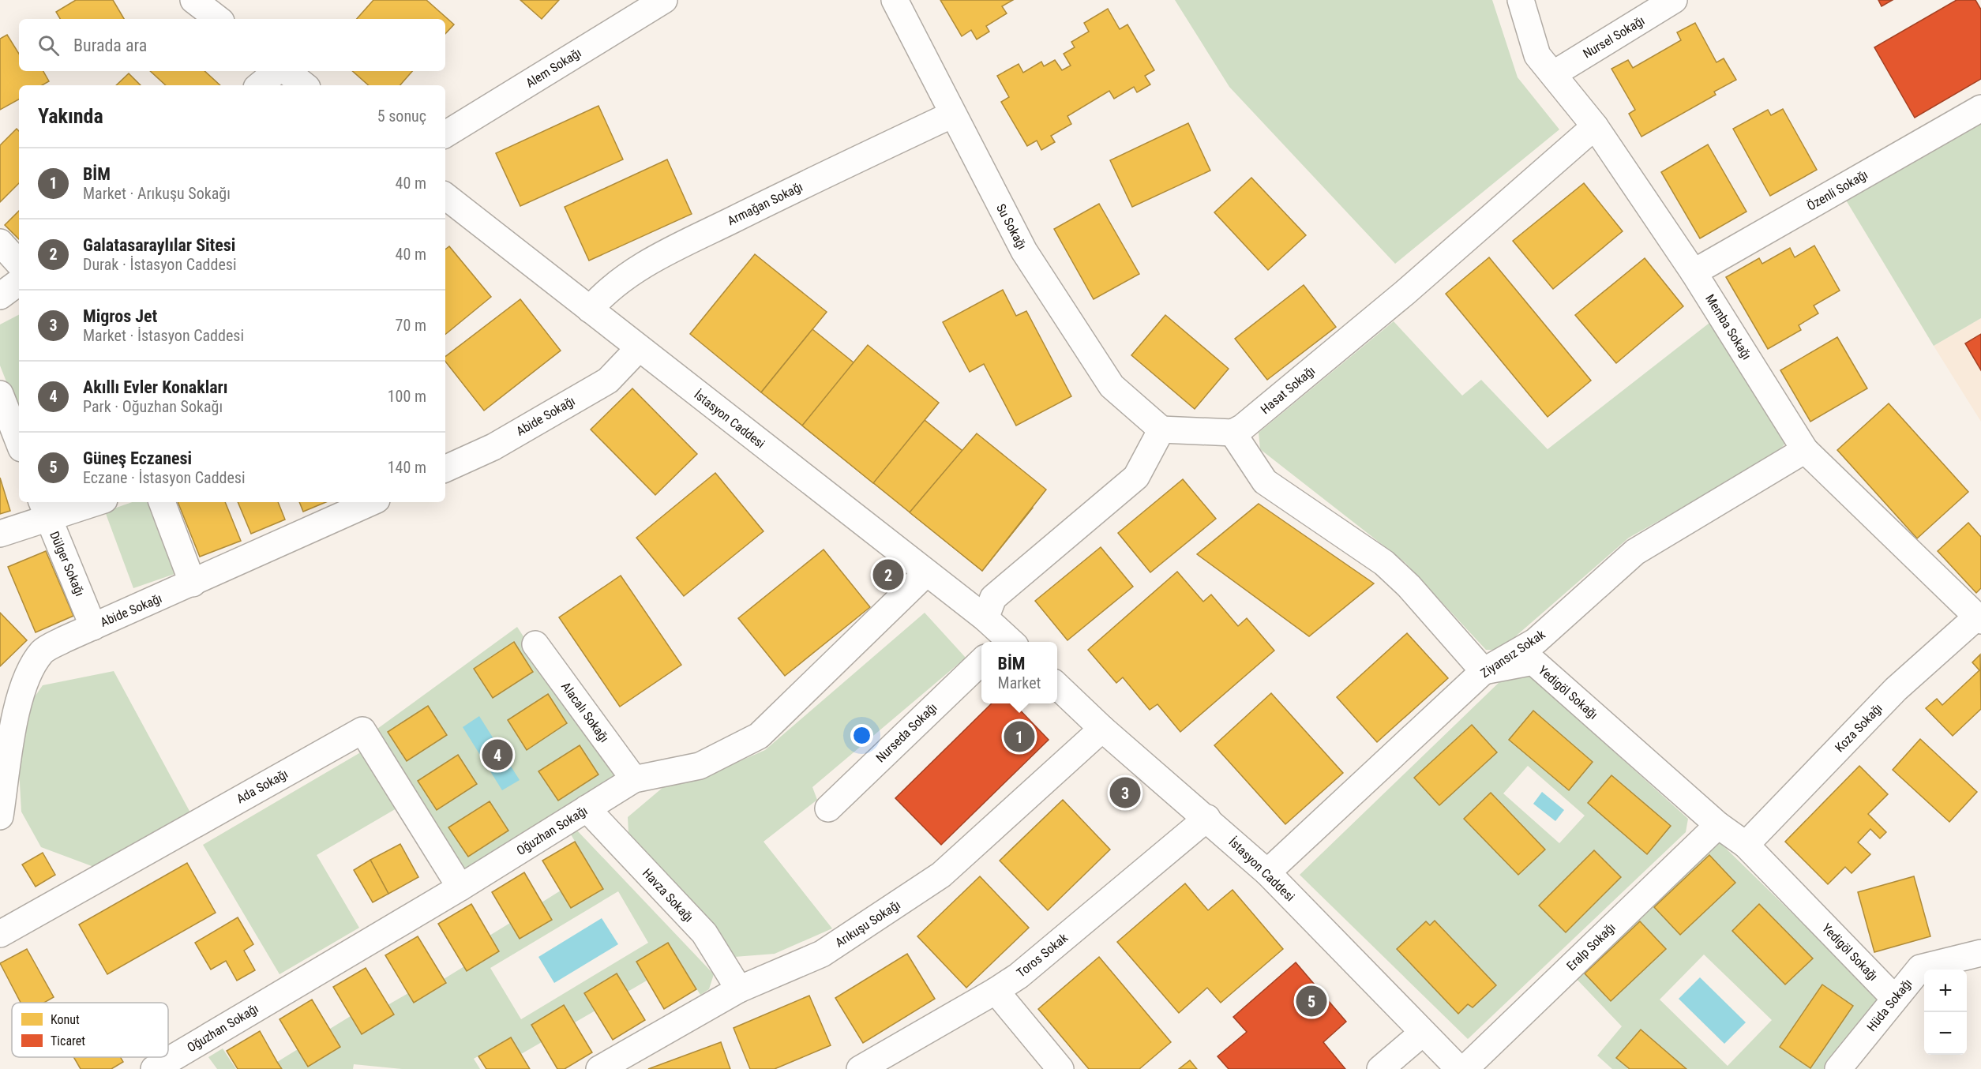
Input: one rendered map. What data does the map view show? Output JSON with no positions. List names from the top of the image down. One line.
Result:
{"streets":{"street":["Nursel Sokağı","Alem Sokağı","Özenli Sokağı","Armağan Sokağı","Su Sokağı","Memba Sokağı","Hasat Sokağı","Abide Sokağı","İstasyon Caddesi","Dülger Sokağı","Ziyansız Sokak","Yedigöl Sokağı","Alacalı Sokağı","Koza Sokağı","Nurseda Sokağı","Ada Sokağı","Oğuzhan Sokağı","Havza Sokağı","Arıkuşu Sokağı","Eralp Sokağı","Toros Sokak","Hüda Sokağı"]},"crossings":[["Nursel Sokağı","Memba Sokağı"],["Özenli Sokağı","Memba Sokağı"],["Armağan Sokağı","Su Sokağı"],["Armağan Sokağı","İstasyon Caddesi"],["Memba Sokağı","Hasat Sokağı"],["Memba Sokağı","Ziyansız Sokak"],["Memba Sokağı","Koza Sokağı"],["Abide Sokağı","İstasyon Caddesi"],["Abide Sokağı","Dülger Sokağı"],["İstasyon Caddesi","Ziyansız Sokak"],["İstasyon Caddesi","Oğuzhan Sokağı"],["İstasyon Caddesi","Arıkuşu Sokağı"],["İstasyon Caddesi","Toros Sokak"],["Ziyansız Sokak","Yedigöl Sokağı"],["Yedigöl Sokağı","Koza Sokağı"],["Yedigöl Sokağı","Eralp Sokağı"],["Yedigöl Sokağı","Hüda Sokağı"],["Alacalı Sokağı","Oğuzhan Sokağı"],["Ada Sokağı","Oğuzhan Sokağı"],["Oğuzhan Sokağı","Havza Sokağı"],["Havza Sokağı","Arıkuşu Sokağı"]],"legend":["Konut","Ticaret"],"page":{"search":"Burada ara","heading":["Yakında","5 sonuç"],"list":[{"mark":"1","name":"BİM","note":"Market · Arıkuşu Sokağı","value":"40 m"},{"mark":"2","name":"Galatasaraylılar Sitesi","note":"Durak · İstasyon Caddesi","value":"40 m"},{"mark":"3","name":"Migros Jet","note":"Market · İstasyon Caddesi","value":"70 m"},{"mark":"4","name":"Akıllı Evler Konakları","note":"Park · Oğuzhan Sokağı","value":"100 m"},{"mark":"5","name":"Güneş Eczanesi","note":"Eczane · İstasyon Caddesi","value":"140 m"}],"pins":["2","1","4","3","5"],"popup":["BİM","Market"],"map_buttons":["+","−"]}}
